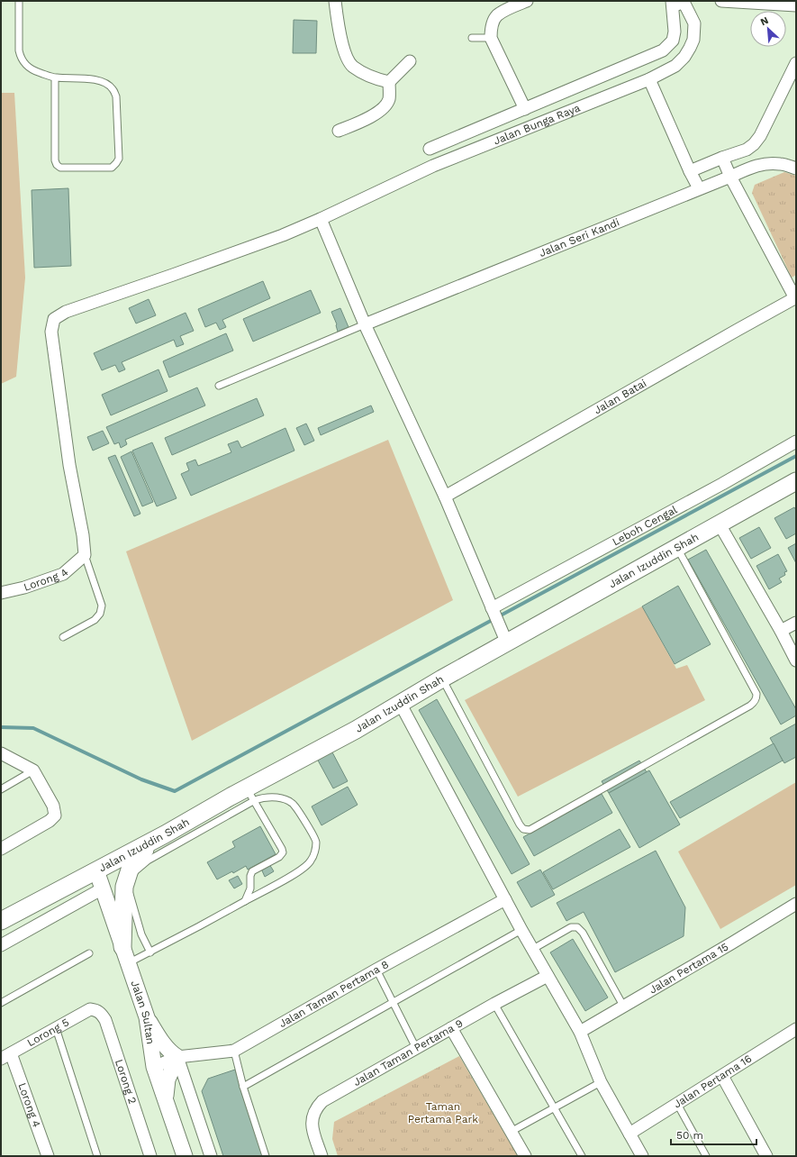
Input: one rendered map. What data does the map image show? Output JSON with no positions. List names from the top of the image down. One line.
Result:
{"streets":{"main road":["Jalan Izuddin Shah"],"street":["Jalan Bunga Raya","Jalan Seri Kandi","Jalan Batai","Leboh Cengal","Lorong 4","Jalan Pertama 15","Jalan Taman Pertama 8","Jalan Sultan","Lorong 5","Jalan Taman Pertama 9","Lorong 2","Jalan Pertama 16"]},"crossings":[["Jalan Bunga Raya","Lorong 4"],["Jalan Izuddin Shah","Jalan Sultan"],["Lorong 4","Lorong 5"],["Jalan Taman Pertama 8","Jalan Sultan"],["Lorong 5","Lorong 2"]],"parks":["Taman Pertama Park"],"scale_bar":"50 m","north":"top left"}
